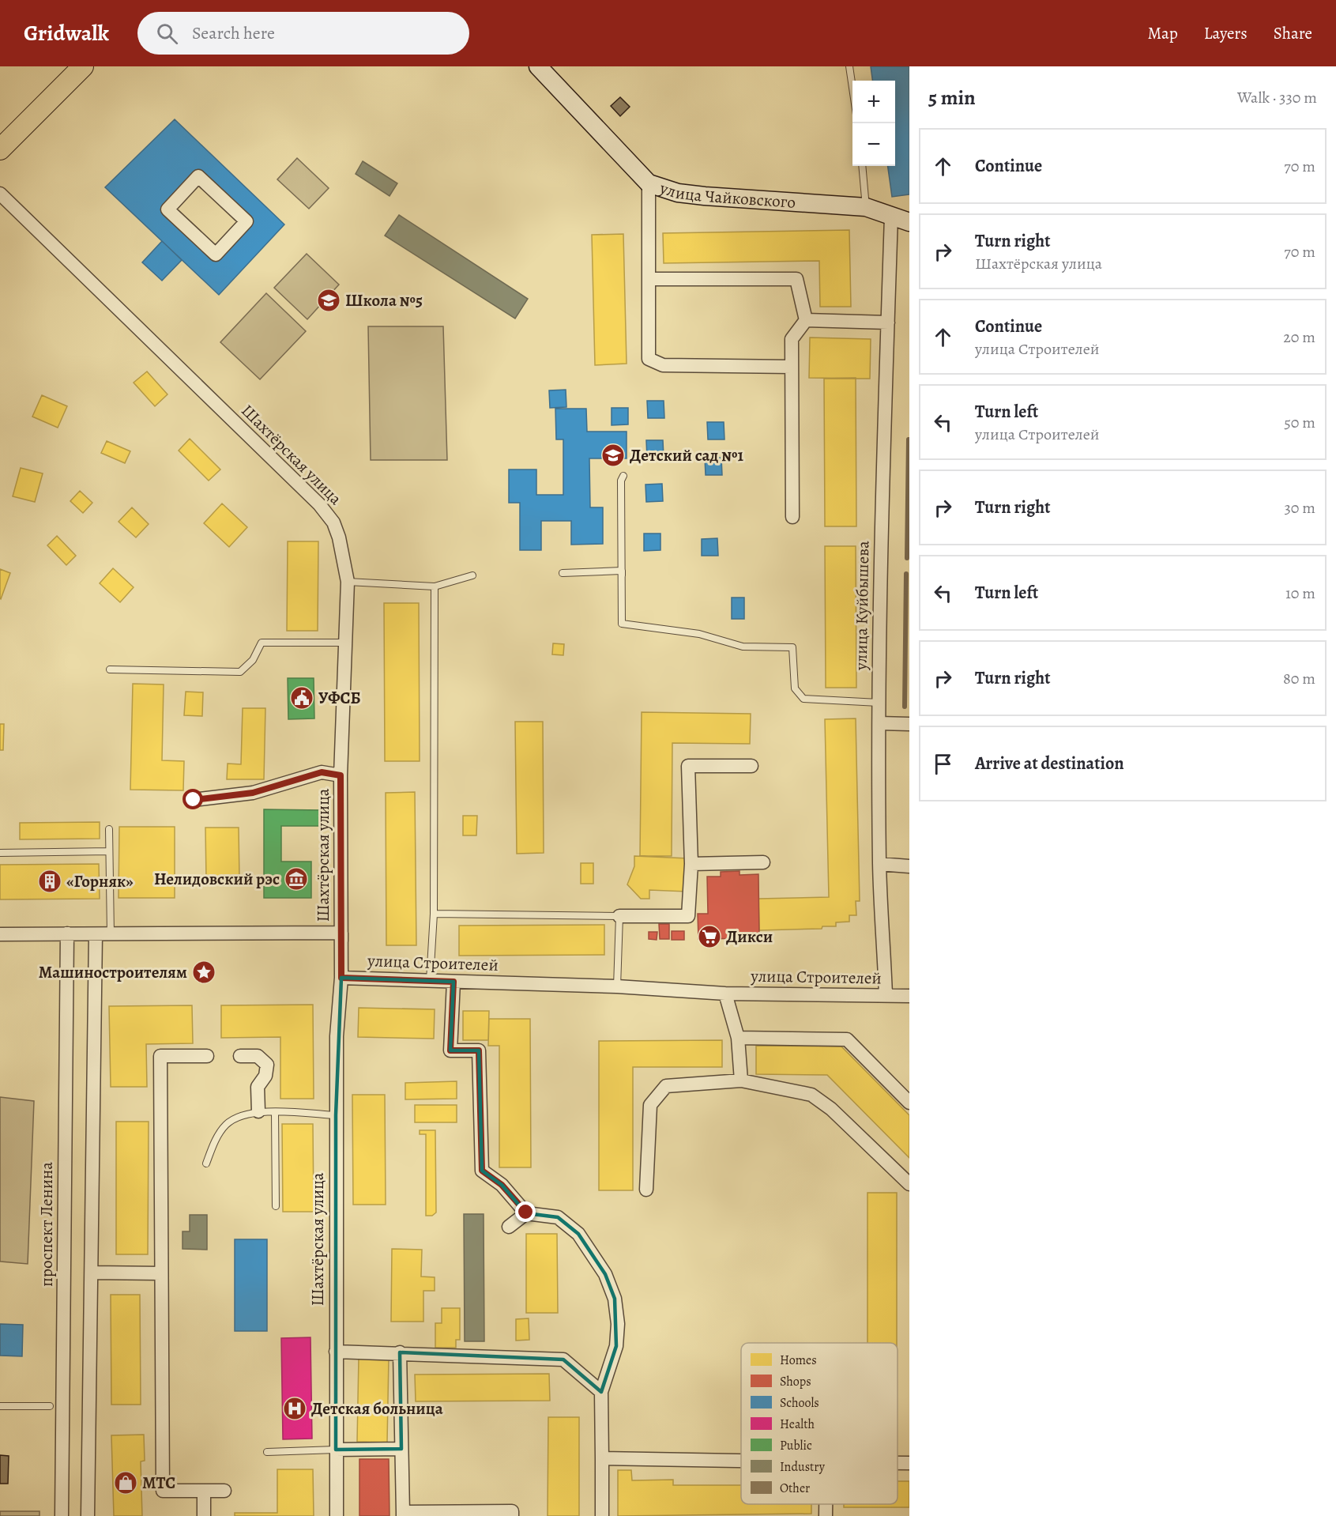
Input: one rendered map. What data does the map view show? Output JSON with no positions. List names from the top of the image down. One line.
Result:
{"streets":{"street":["улица Чайковского","Шахтёрская улица","улица Куйбышева","улица Строителей","проспект Ленина"]},"crossings":[["улица Чайковского","улица Куйбышева"],["Шахтёрская улица","улица Строителей"],["улица Куйбышева","улица Строителей"]],"places":{"school or university":["Школа №5","Детский сад №1"],"public building":["УФСБ"],"museum":["Нелидовский рэс"],"building":["«Горняк»"],"supermarket":["Дикси"],"place":["Машиностроителям"],"hospital":["Детская больница"],"shop":["МТС"]},"legend":["Homes","Shops","Schools","Health","Public","Industry","Other"],"page":{"header":"Gridwalk","search":"Search here","nav":["Map","Layers","Share"],"heading":["5 min","Walk · 330 m"],"map_buttons":["+","−"],"list":[["Continue","70 m"],["Turn right","Шахтёрская улица","70 m"],["Continue","улица Строителей","20 m"],["Turn left","улица Строителей","50 m"],["Turn right","30 m"],["Turn left","10 m"],["Turn right","80 m"],"Arrive at destination"]}}
